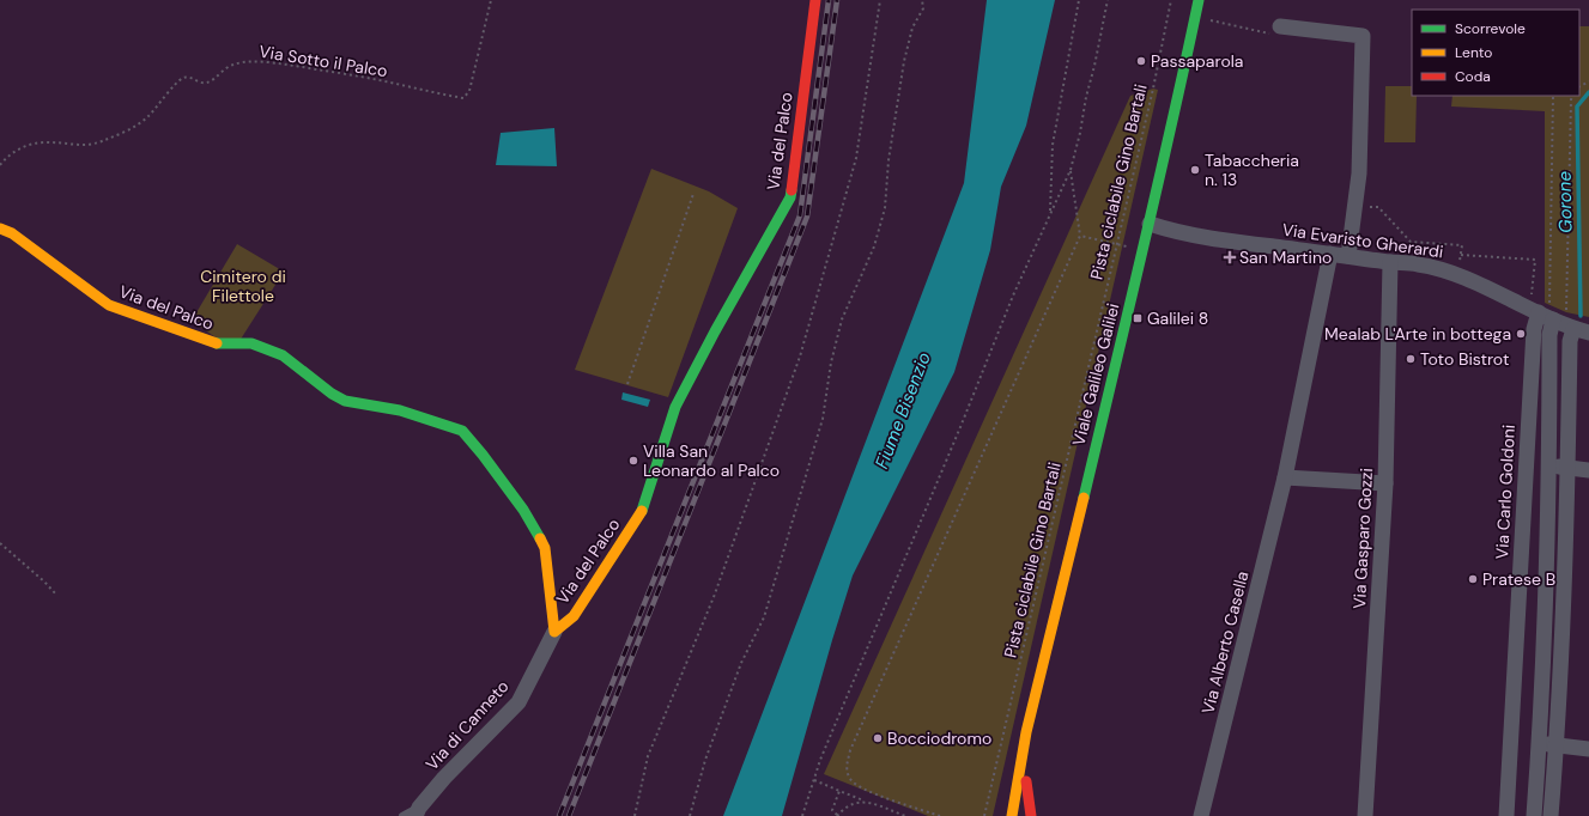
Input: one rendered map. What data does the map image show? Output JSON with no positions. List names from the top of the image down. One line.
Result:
{"streets":{"street":["Via del Palco","Via Evaristo Gherardi","Viale Galileo Galilei","Via Carlo Goldoni","Via Gasparo Gozzi","Via Alberto Casella","Via di Canneto"],"path":["Via Sotto il Palco","Pista ciclabile Gino Bartali"]},"crossings":[["Via del Palco","Via di Canneto"],["Via Evaristo Gherardi","Viale Galileo Galilei"],["Via Evaristo Gherardi","Via Carlo Goldoni"],["Via Evaristo Gherardi","Via Gasparo Gozzi"],["Via Evaristo Gherardi","Via Alberto Casella"]],"water":["Gorone","Fiume Bisenzio"],"parks":["Cimitero di Filettole"],"places":{"other":["Passaparola","Tabaccheria n. 13","Mealab L'Arte in bottega","Toto Bistrot","Villa San Leonardo al Palco","Pratese B","Bocciodromo"],"health":["San Martino"],"transit":["Galilei 8"]},"legend":["Scorrevole","Lento","Coda"]}
